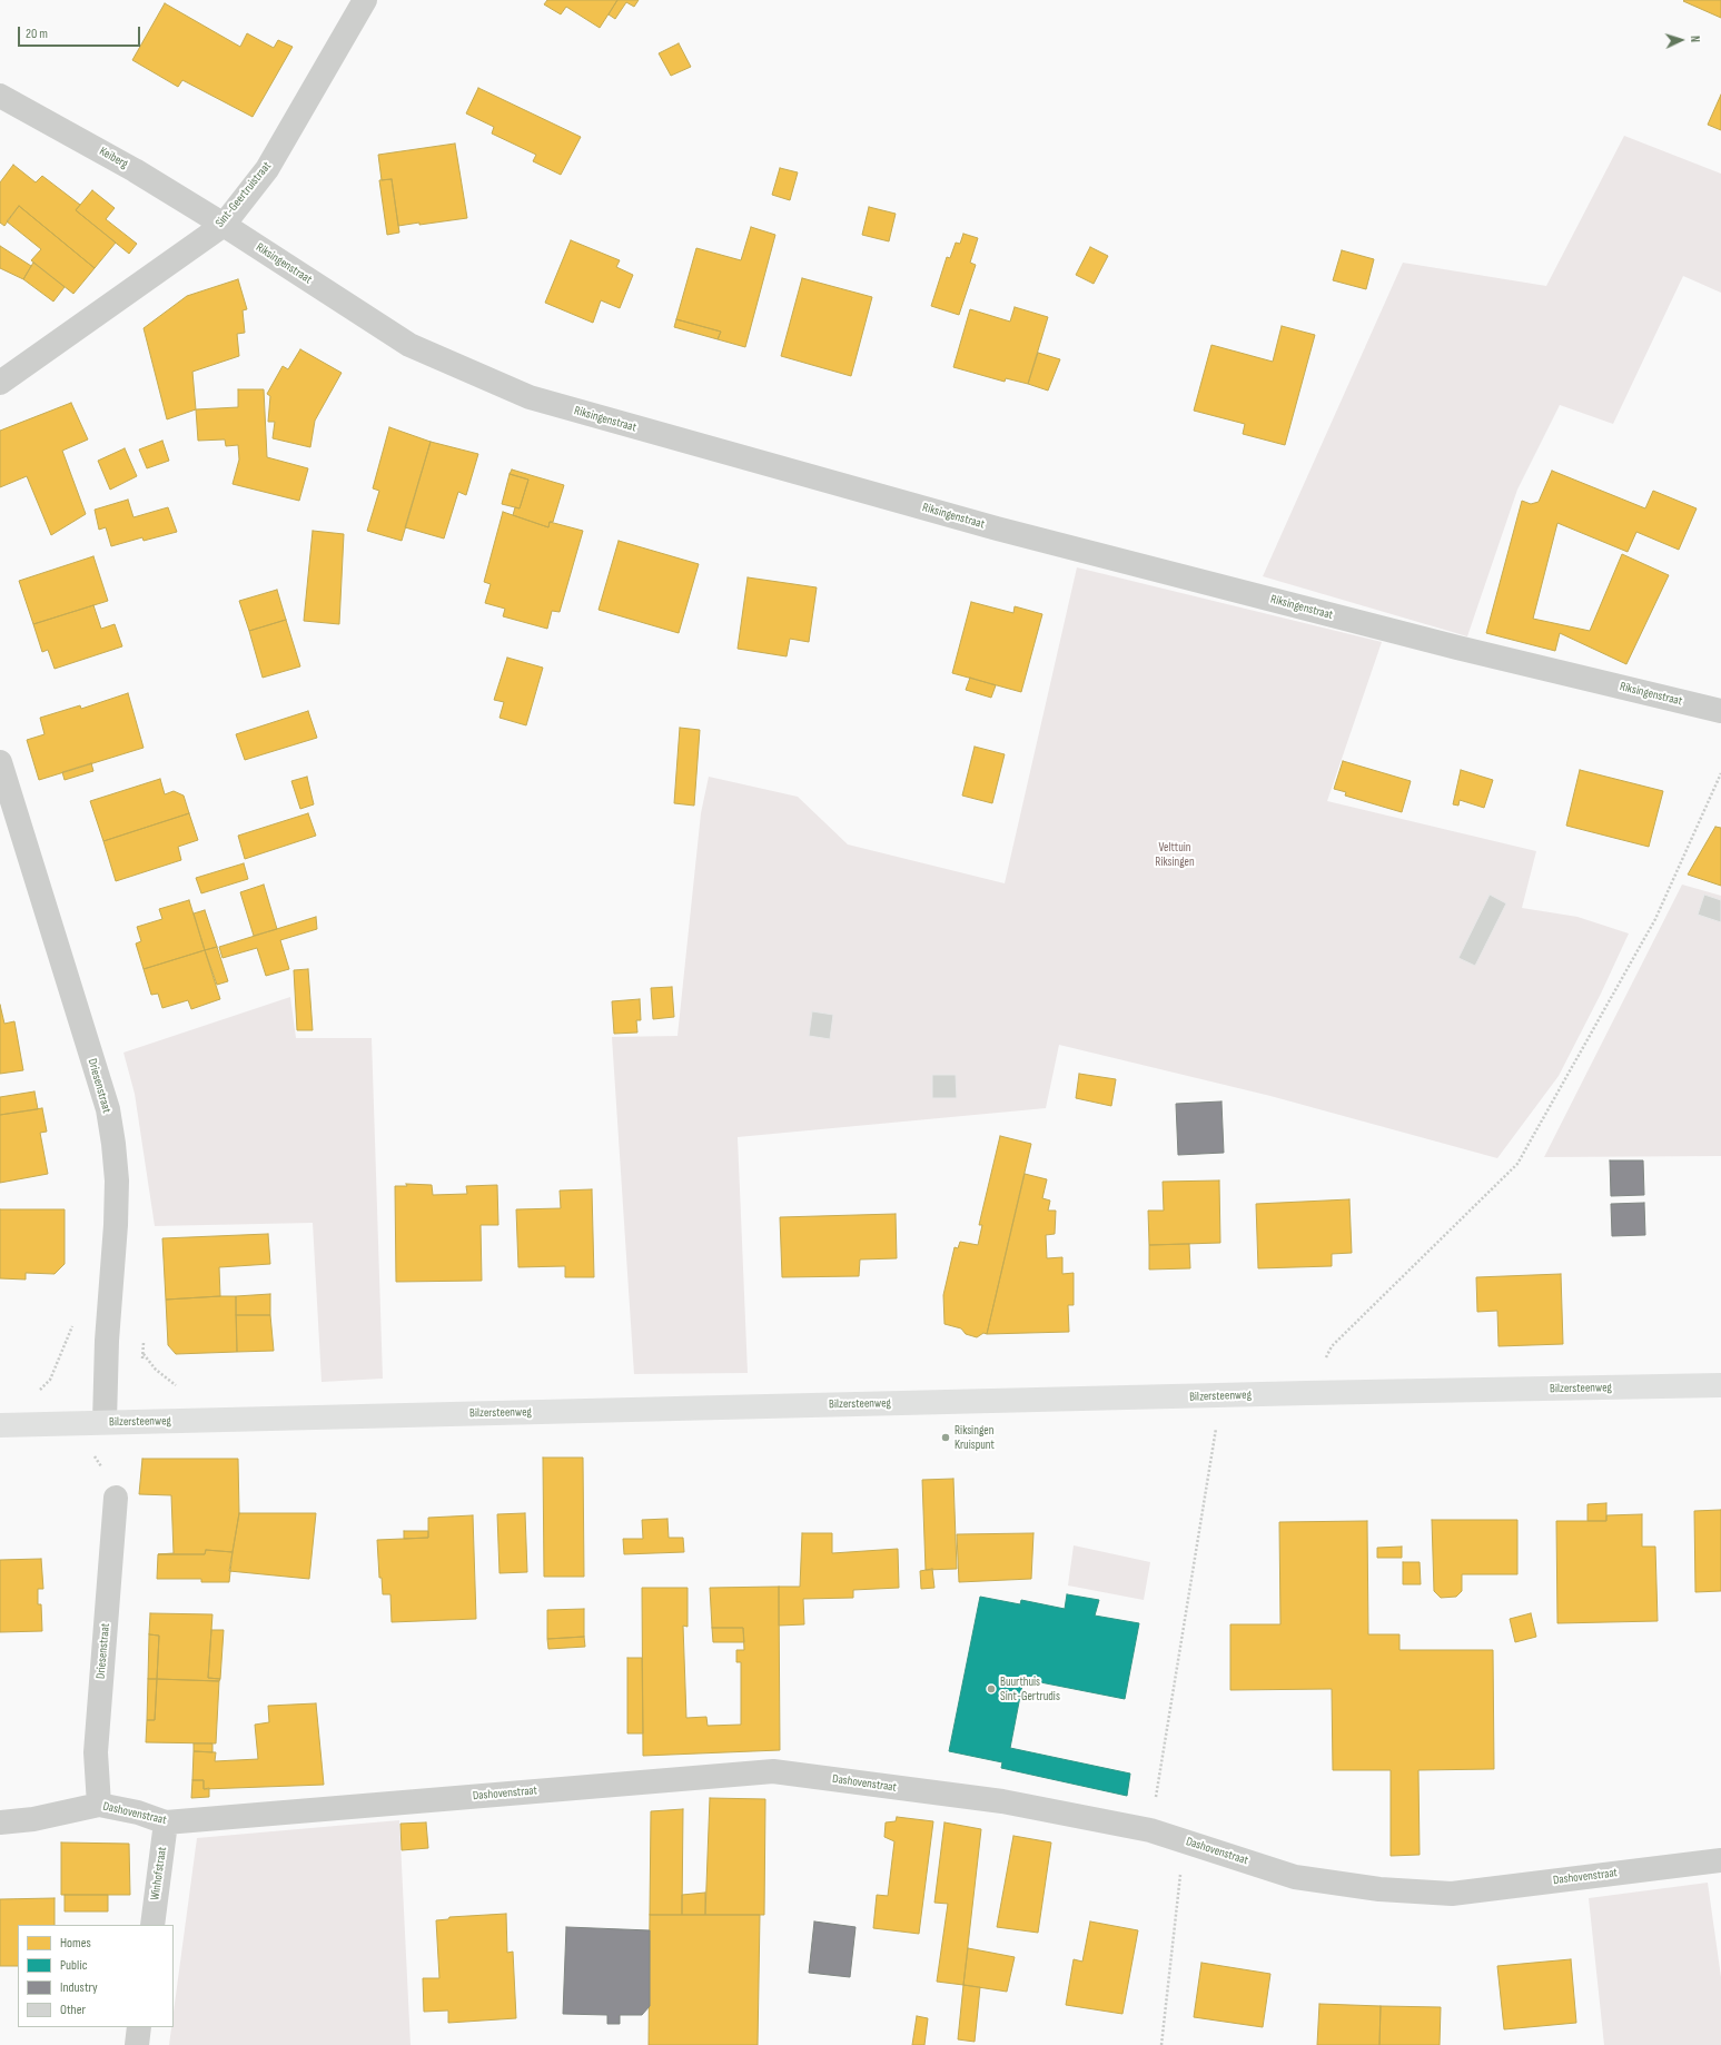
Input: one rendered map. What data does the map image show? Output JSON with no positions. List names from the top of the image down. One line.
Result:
{"streets":{"main road":["Bilzersteenweg"],"street":["Keiberg","Sint-Geertruistraat","Riksingenstraat","Driesenstraat","Dashovenstraat","Winhofstraat"]},"crossings":[["Keiberg","Sint-Geertruistraat"],["Keiberg","Riksingenstraat"],["Sint-Geertruistraat","Riksingenstraat"],["Driesenstraat","Bilzersteenweg"],["Driesenstraat","Dashovenstraat"],["Dashovenstraat","Winhofstraat"]],"parks":["Velttuin Riksingen"],"places":["Riksingen Kruispunt","Buurthuis Sint-Gertrudis"],"legend":["Homes","Public","Industry","Other"],"scale_bar":"20 m","north":"right"}
